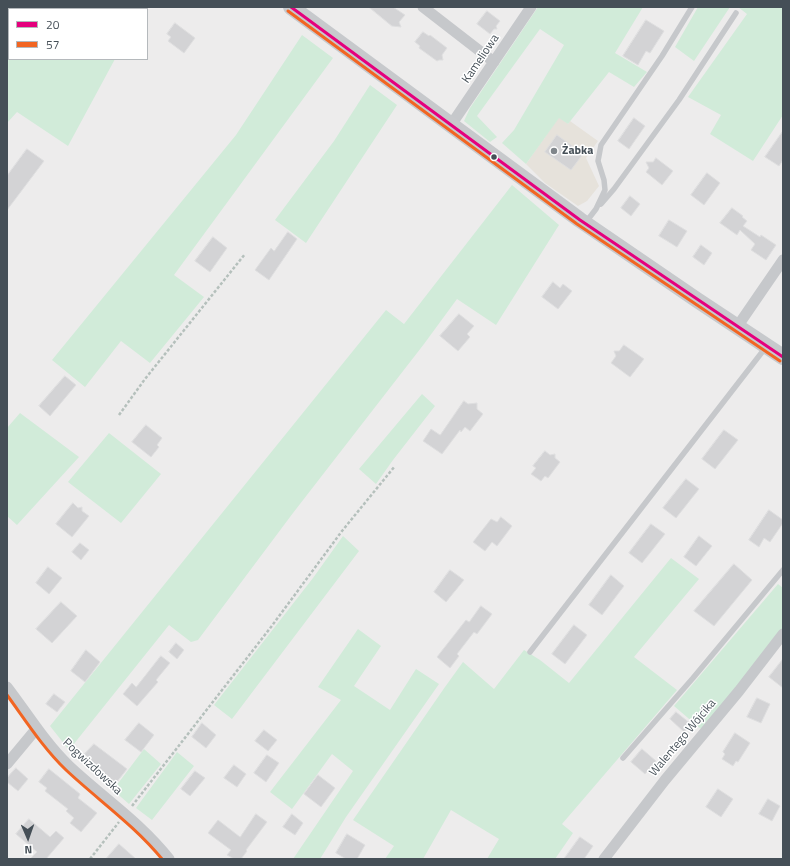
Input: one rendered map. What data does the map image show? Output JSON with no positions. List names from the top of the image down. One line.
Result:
{"streets":{"street":["Kameliowa","Walentego Wójcika","Pogwizdowska"]},"places":["Żabka"],"lines":["transit line 20","transit line 57"],"legend":["20","57"],"north":"bottom"}
